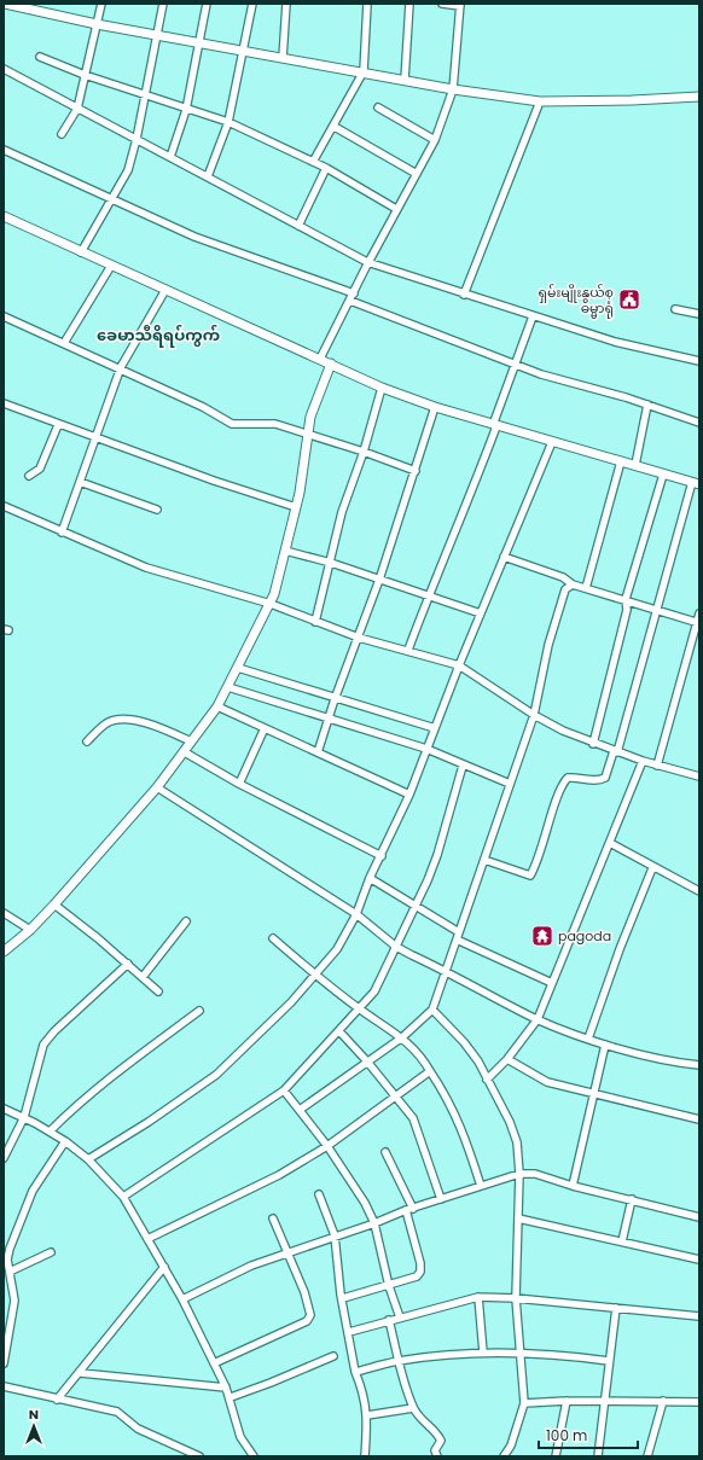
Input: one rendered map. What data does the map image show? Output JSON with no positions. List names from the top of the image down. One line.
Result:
{"districts":["ခေမာသီရိရပ်ကွက်"],"places":{"public building":["ရှမ်းမျိုးနွယ်စု ဓမ္မာရုံ"],"temple":["pagoda"]},"scale_bar":"100 m","north":"top"}
